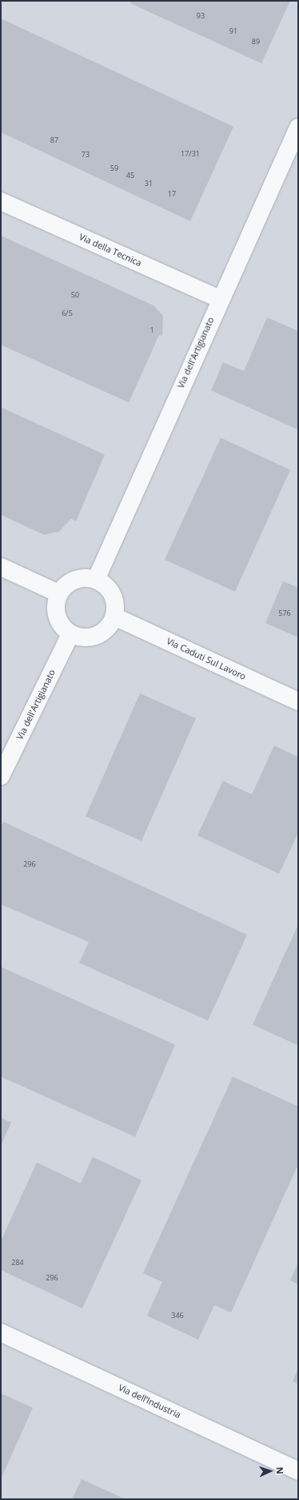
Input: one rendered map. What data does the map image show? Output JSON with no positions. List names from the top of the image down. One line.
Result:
{"streets":{"street":["Via della Tecnica","Via dell'Artigianato","Via Caduti Sul Lavoro","Via dell’Industria"]},"crossings":[["Via della Tecnica","Via dell'Artigianato"],["Via dell'Artigianato","Via Caduti Sul Lavoro"]],"house_numbers":["93","91","89","87","17/31","73","59","45","31","17","50","6/5","1","576","296","284","296","346"],"north":"right"}
